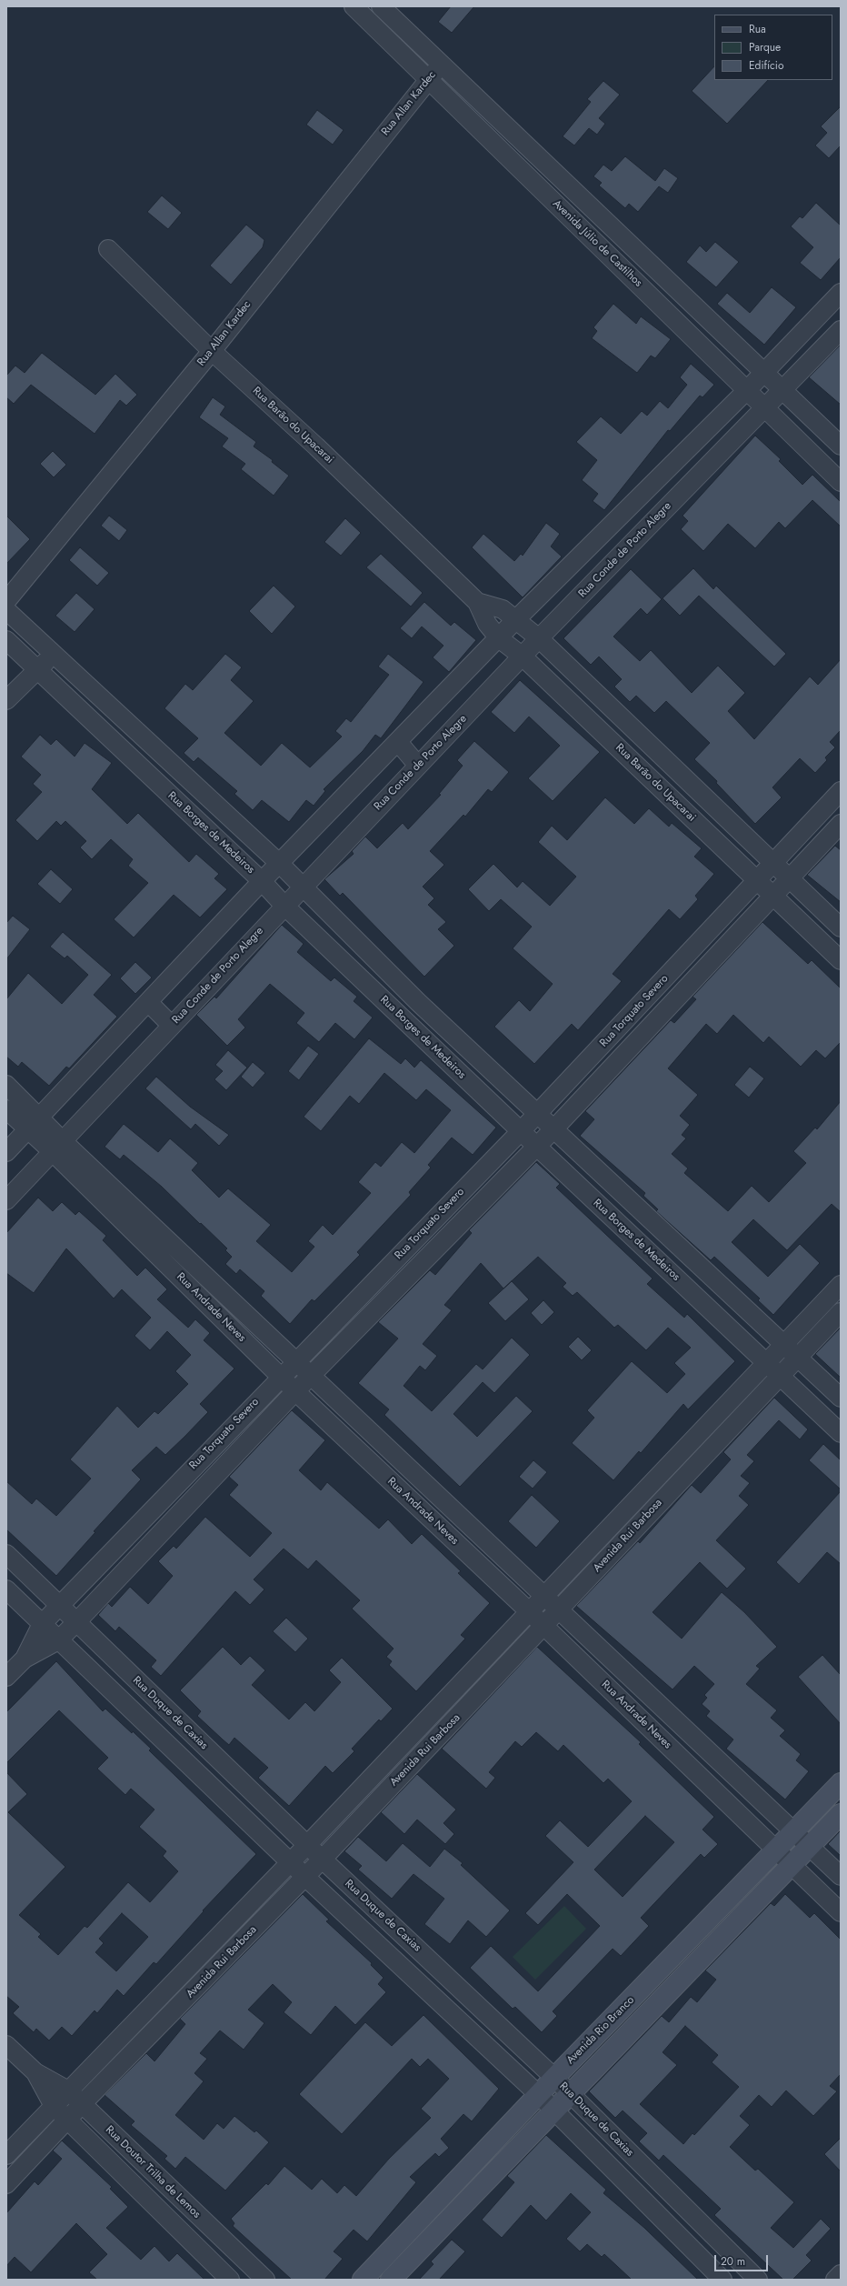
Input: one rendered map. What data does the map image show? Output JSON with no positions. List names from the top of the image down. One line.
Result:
{"streets":{"street":["Rua Allan Kardec","Avenida Júlio de Castilhos","Rua Barão do Upacarai","Rua Conde de Porto Alegre","Rua Borges de Medeiros","Rua Torquato Severo","Rua Andrade Neves","Avenida Rui Barbosa","Rua Duque de Caxias","Avenida Rio Branco","Rua Doutor Trilha de Lemos"]},"crossings":[["Rua Allan Kardec","Avenida Júlio de Castilhos"],["Rua Allan Kardec","Rua Barão do Upacarai"],["Avenida Júlio de Castilhos","Rua Conde de Porto Alegre"],["Rua Barão do Upacarai","Rua Conde de Porto Alegre"],["Rua Barão do Upacarai","Rua Torquato Severo"],["Rua Conde de Porto Alegre","Rua Borges de Medeiros"],["Rua Conde de Porto Alegre","Rua Andrade Neves"],["Rua Borges de Medeiros","Rua Torquato Severo"],["Rua Borges de Medeiros","Avenida Rui Barbosa"],["Rua Torquato Severo","Rua Andrade Neves"],["Rua Torquato Severo","Rua Duque de Caxias"],["Rua Andrade Neves","Avenida Rui Barbosa"],["Rua Andrade Neves","Avenida Rio Branco"],["Avenida Rui Barbosa","Rua Duque de Caxias"],["Avenida Rui Barbosa","Rua Doutor Trilha de Lemos"],["Rua Duque de Caxias","Avenida Rio Branco"]],"legend":["Rua","Parque","Edifício"],"scale_bar":"20 m"}
